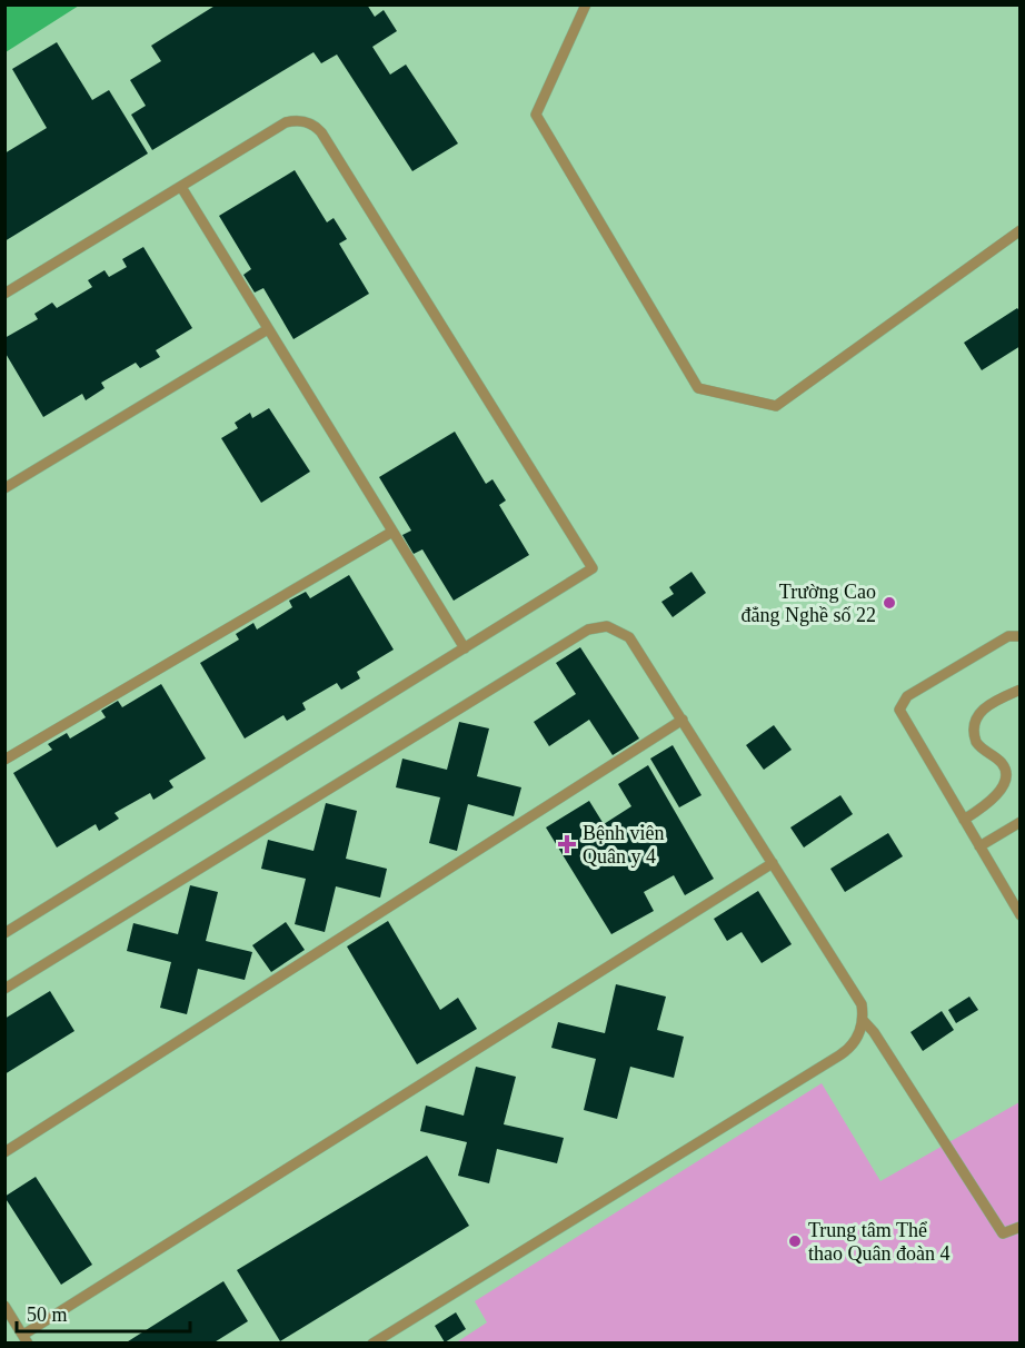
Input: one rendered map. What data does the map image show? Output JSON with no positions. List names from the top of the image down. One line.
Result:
{"places":{"other":["Trường Cao đẳng Nghề số 22","Trung tâm Thể thao Quân đoàn 4"],"health":["Bệnh viên Quân y 4"]},"scale_bar":"50 m"}
